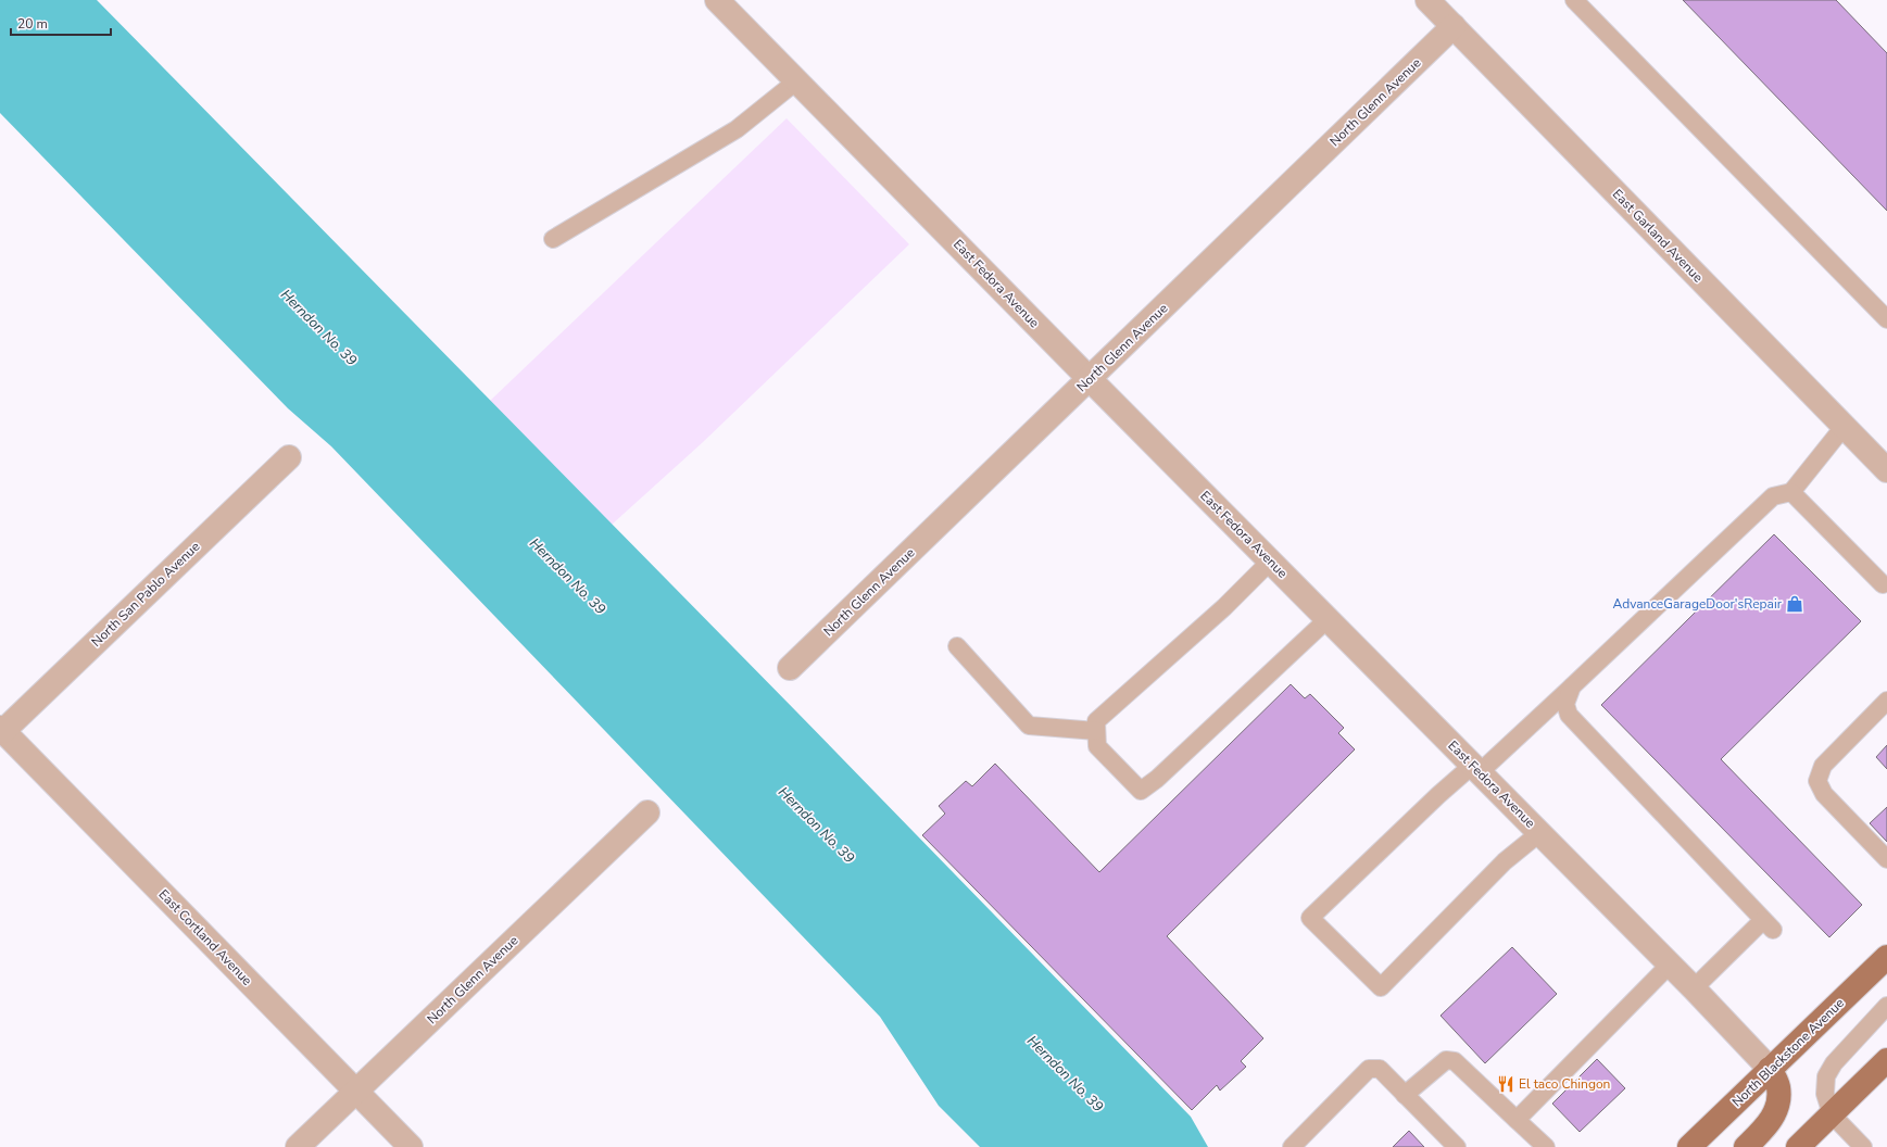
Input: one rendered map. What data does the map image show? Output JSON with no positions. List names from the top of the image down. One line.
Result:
{"streets":{"main road":["North Blackstone Avenue"],"street":["North Glenn Avenue","East Garland Avenue","East Fedora Avenue","North San Pablo Avenue","East Cortland Avenue"]},"crossings":[["North Glenn Avenue","East Garland Avenue"],["North Glenn Avenue","East Fedora Avenue"],["North Glenn Avenue","East Cortland Avenue"],["East Fedora Avenue","North Blackstone Avenue"],["North San Pablo Avenue","East Cortland Avenue"]],"water":["Herndon No. 39"],"places":{"shop":["AdvanceGarageDoor'sRepair"],"restaurant":["El taco Chingon"]},"scale_bar":"20 m"}
